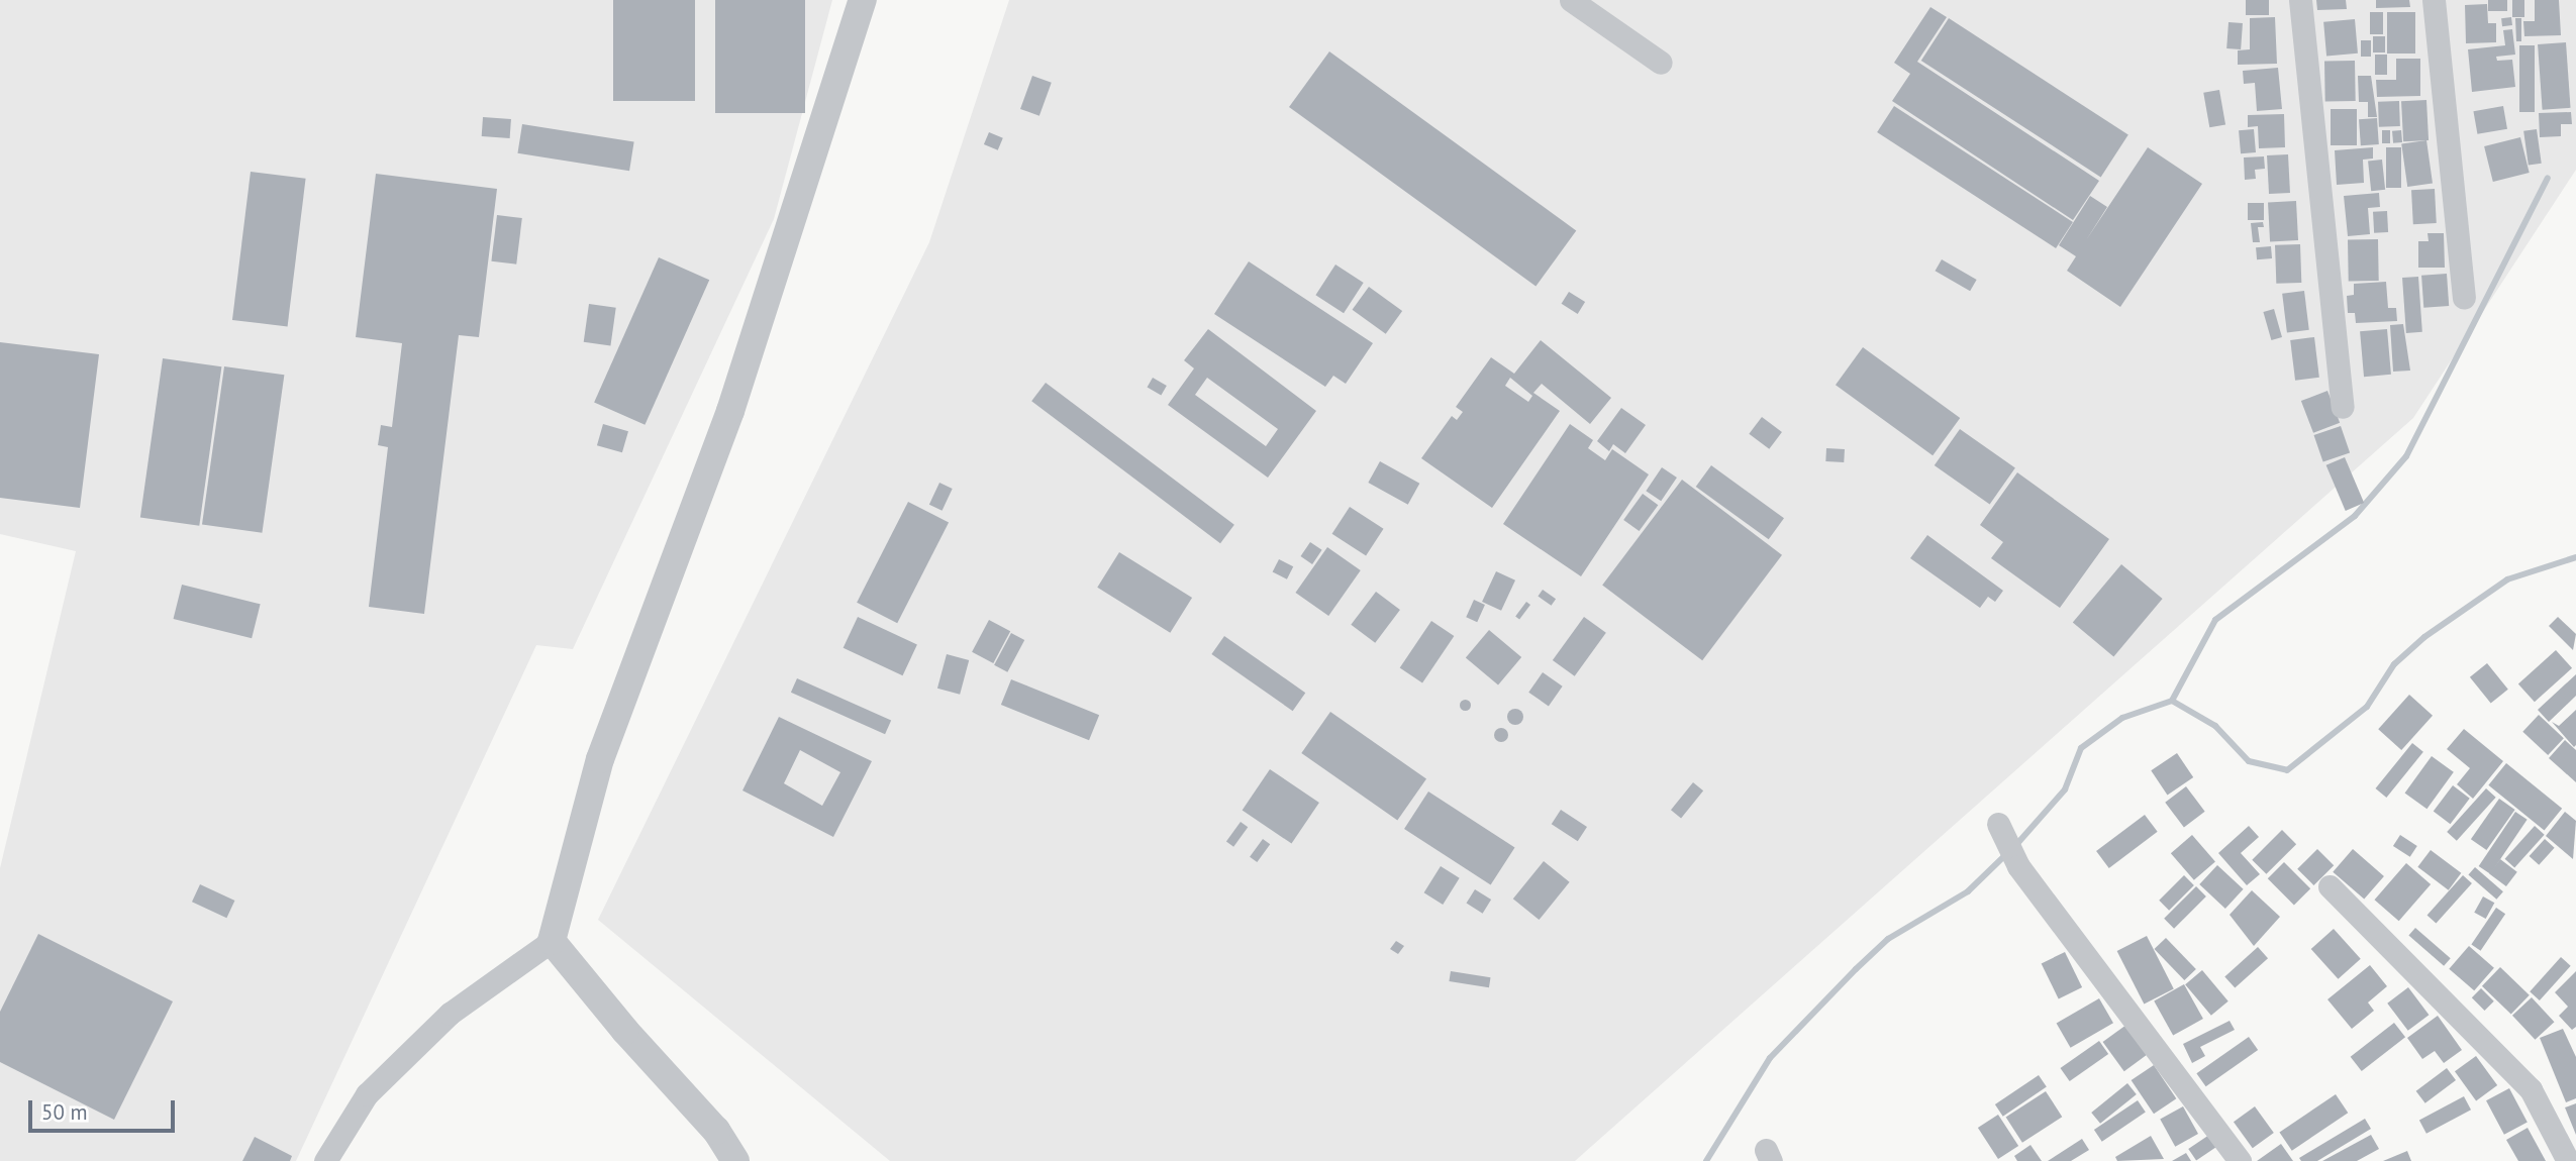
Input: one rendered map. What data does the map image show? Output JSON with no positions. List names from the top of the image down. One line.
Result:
{"scale_bar":"50 m"}
